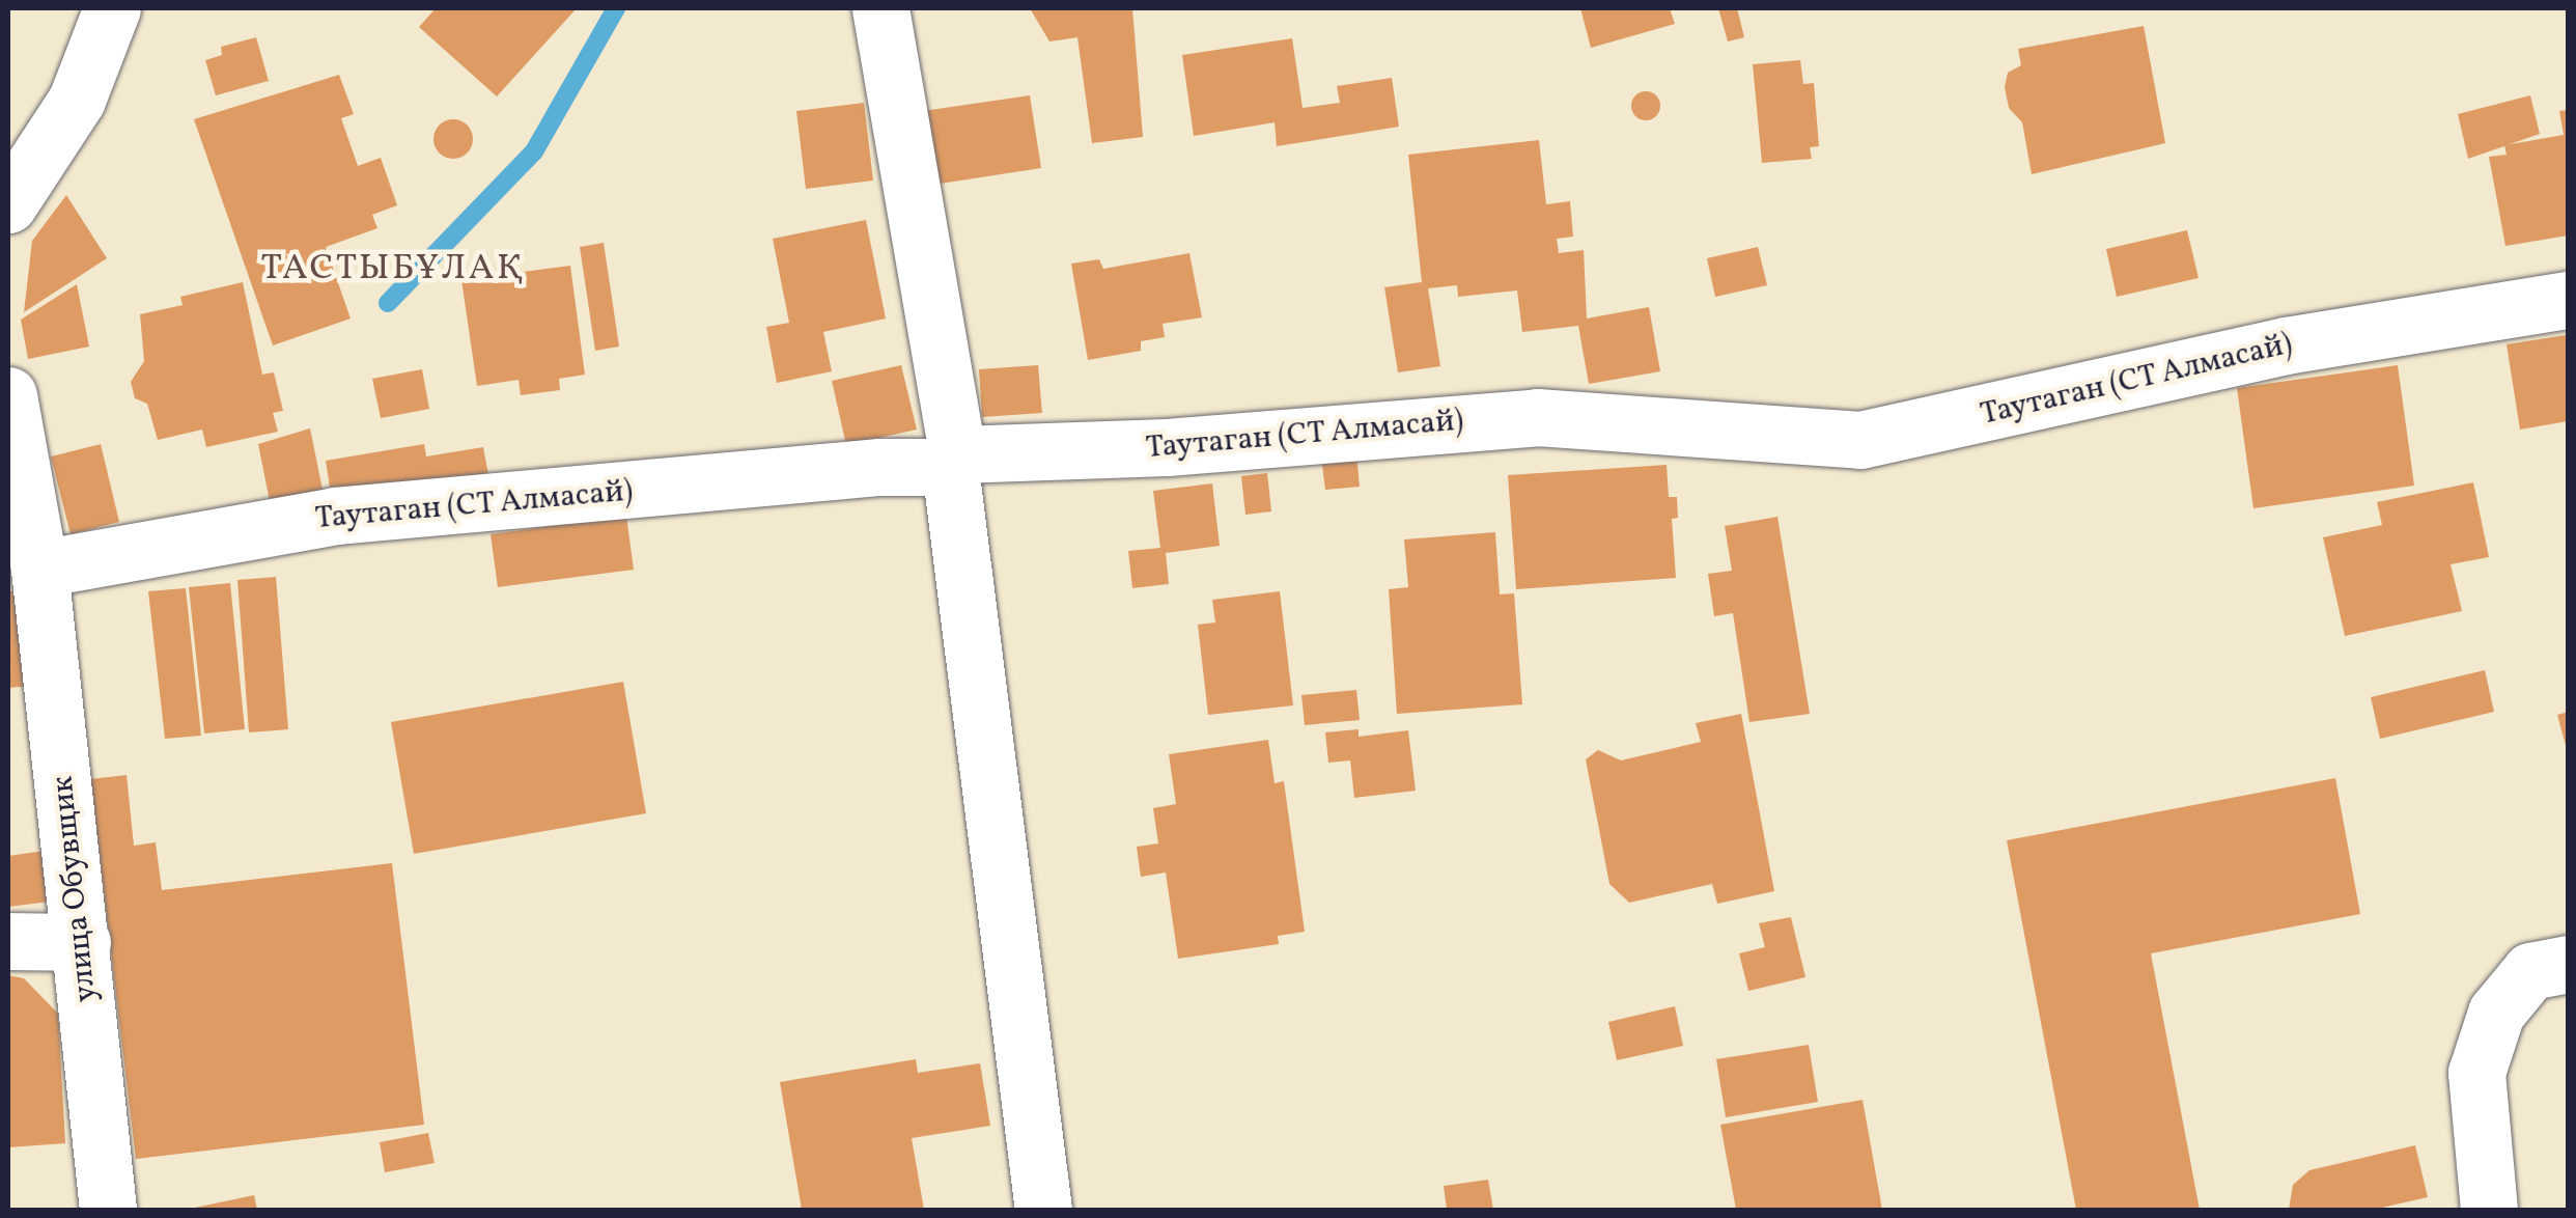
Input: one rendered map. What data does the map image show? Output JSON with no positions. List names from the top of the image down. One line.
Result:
{"streets":{"street":["Таутаган (СТ Алмасай)","улица Обувщик"]},"crossings":[["Таутаган (СТ Алмасай)","улица Обувщик"]],"districts":["ТАСТЫБҰЛАҚ"]}
